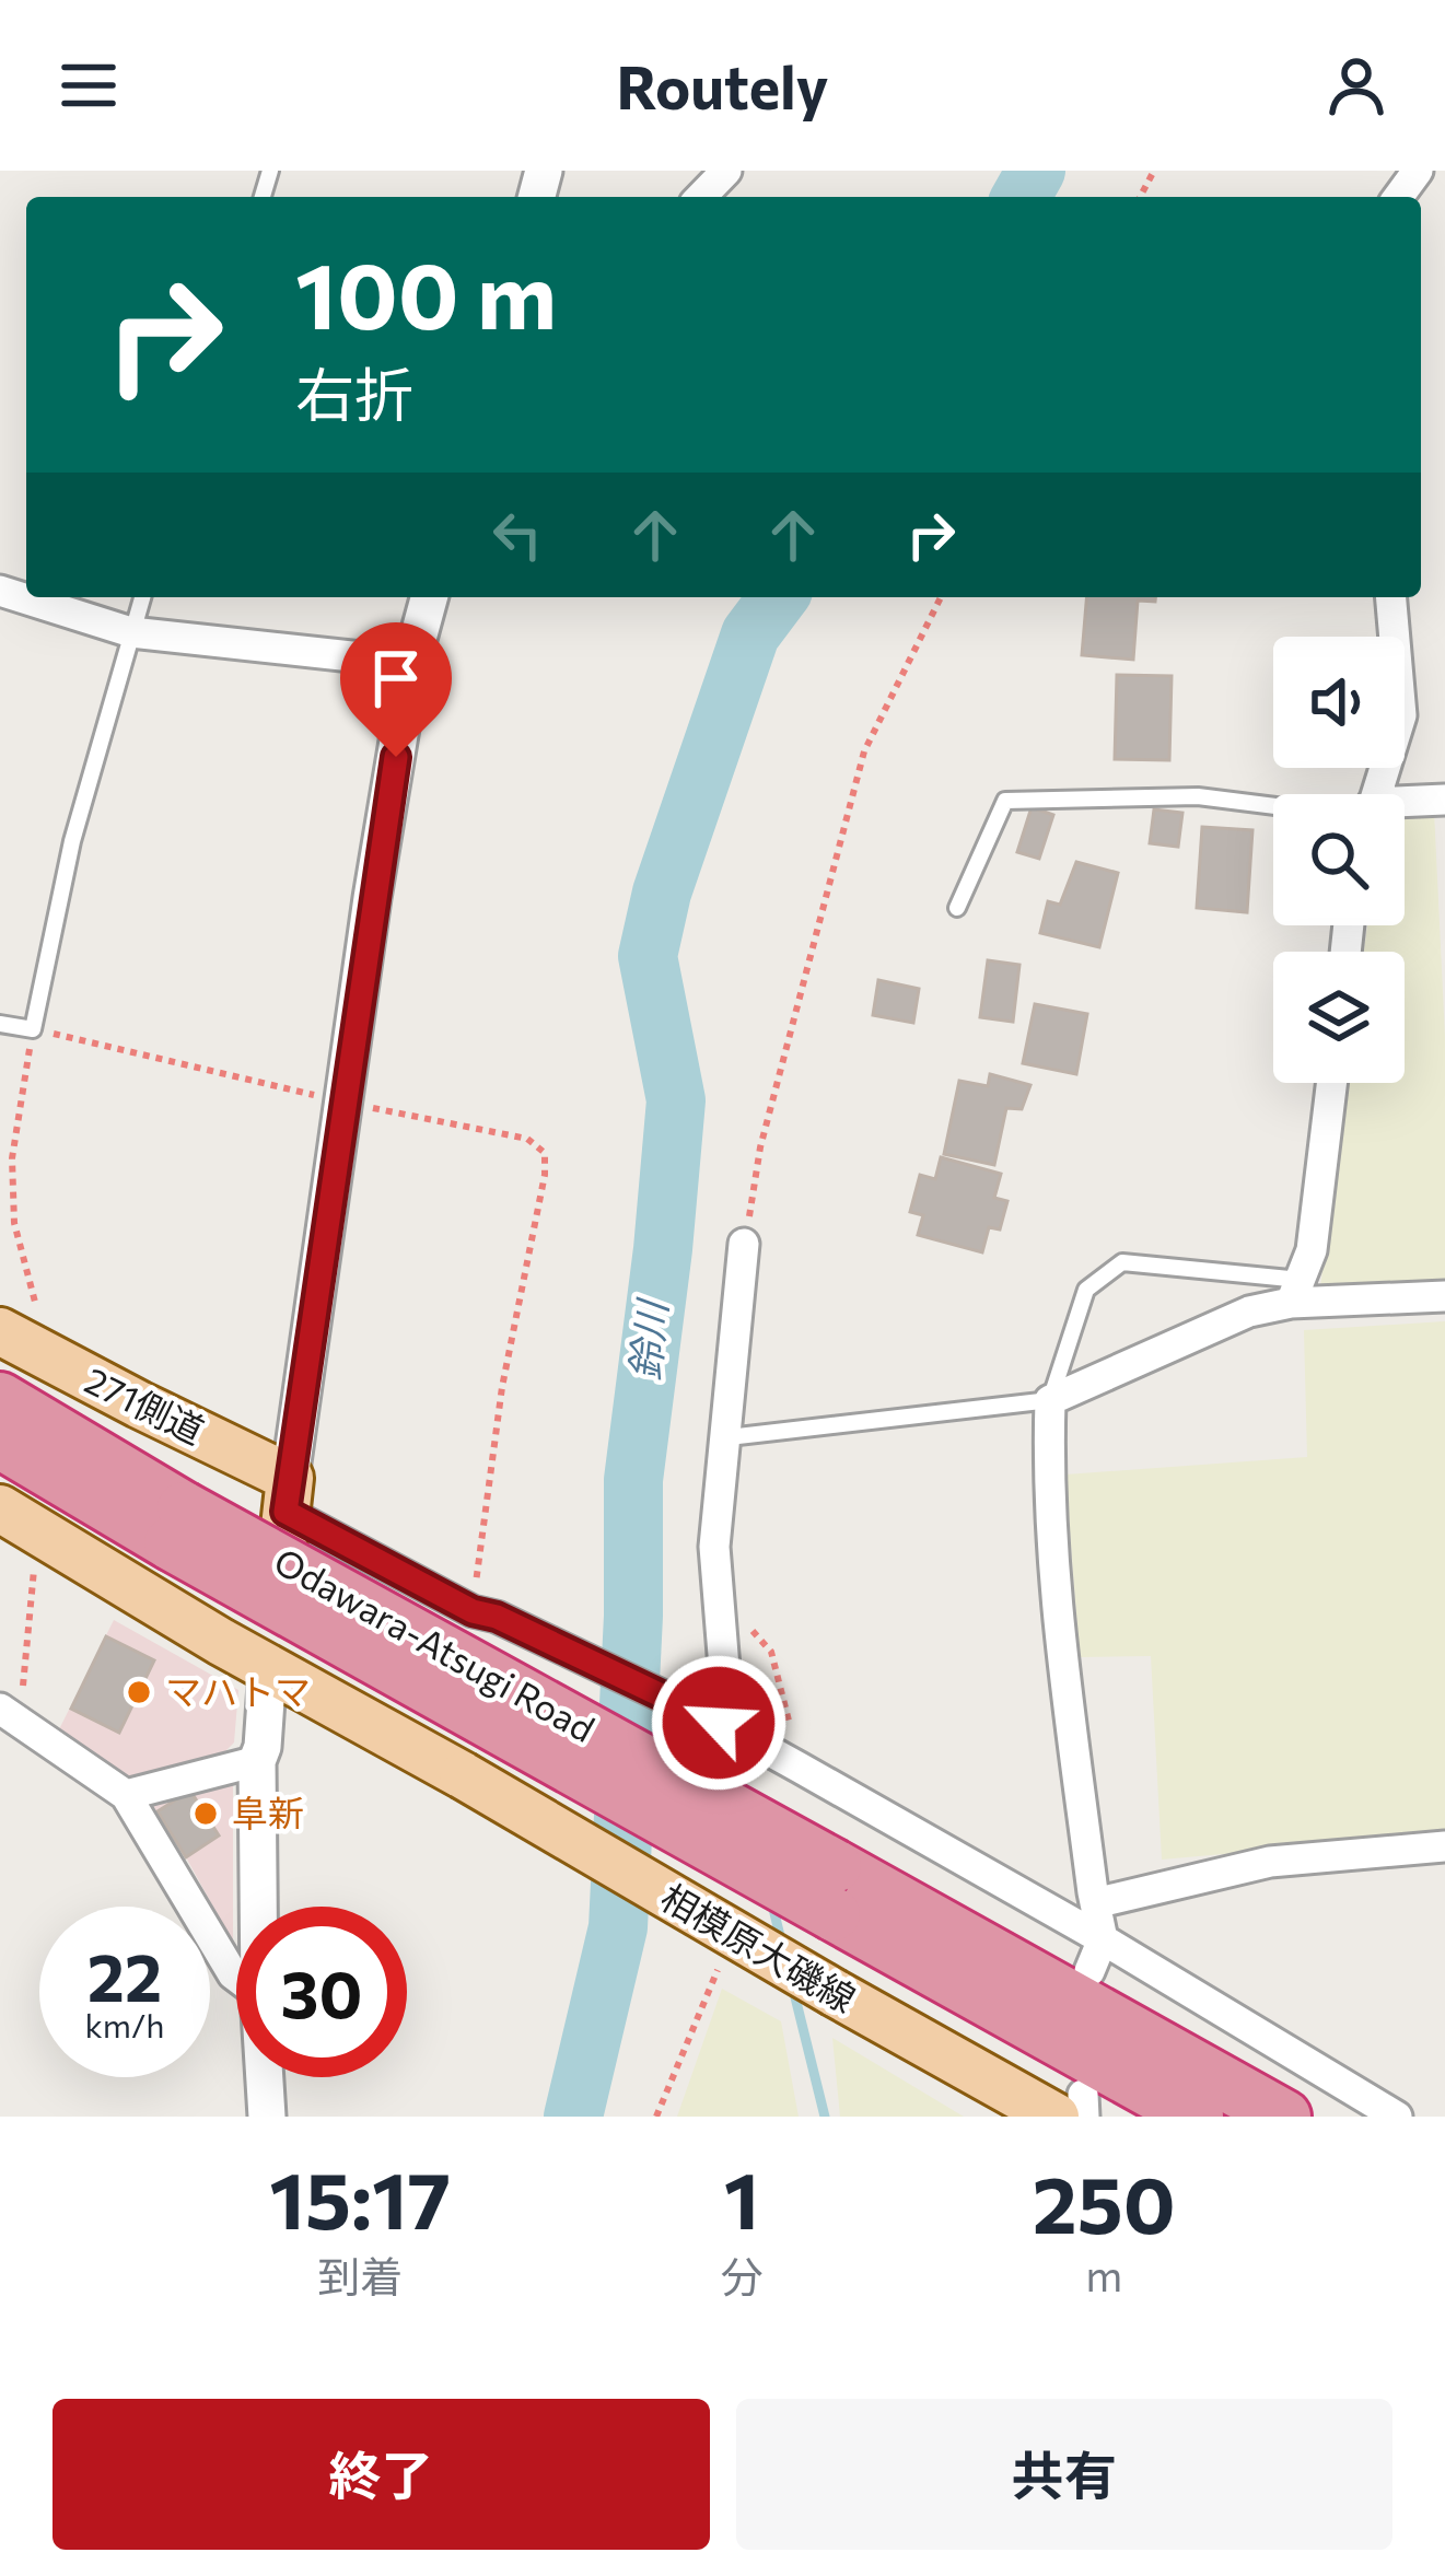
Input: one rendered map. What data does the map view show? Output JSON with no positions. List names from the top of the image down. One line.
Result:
{"streets":{"highway":["Odawara-Atsugi Road"],"main road":["271側道","相模原大磯線"]},"water":["鈴川"],"places":["マハトマ","阜新"],"page":{"header":"Routely","turn":["100 m","右折"],"speed":"22 km/h","limit":"30","eta":["15:17","到着","1","分","250","m"],"buttons":["終了","共有"]}}
